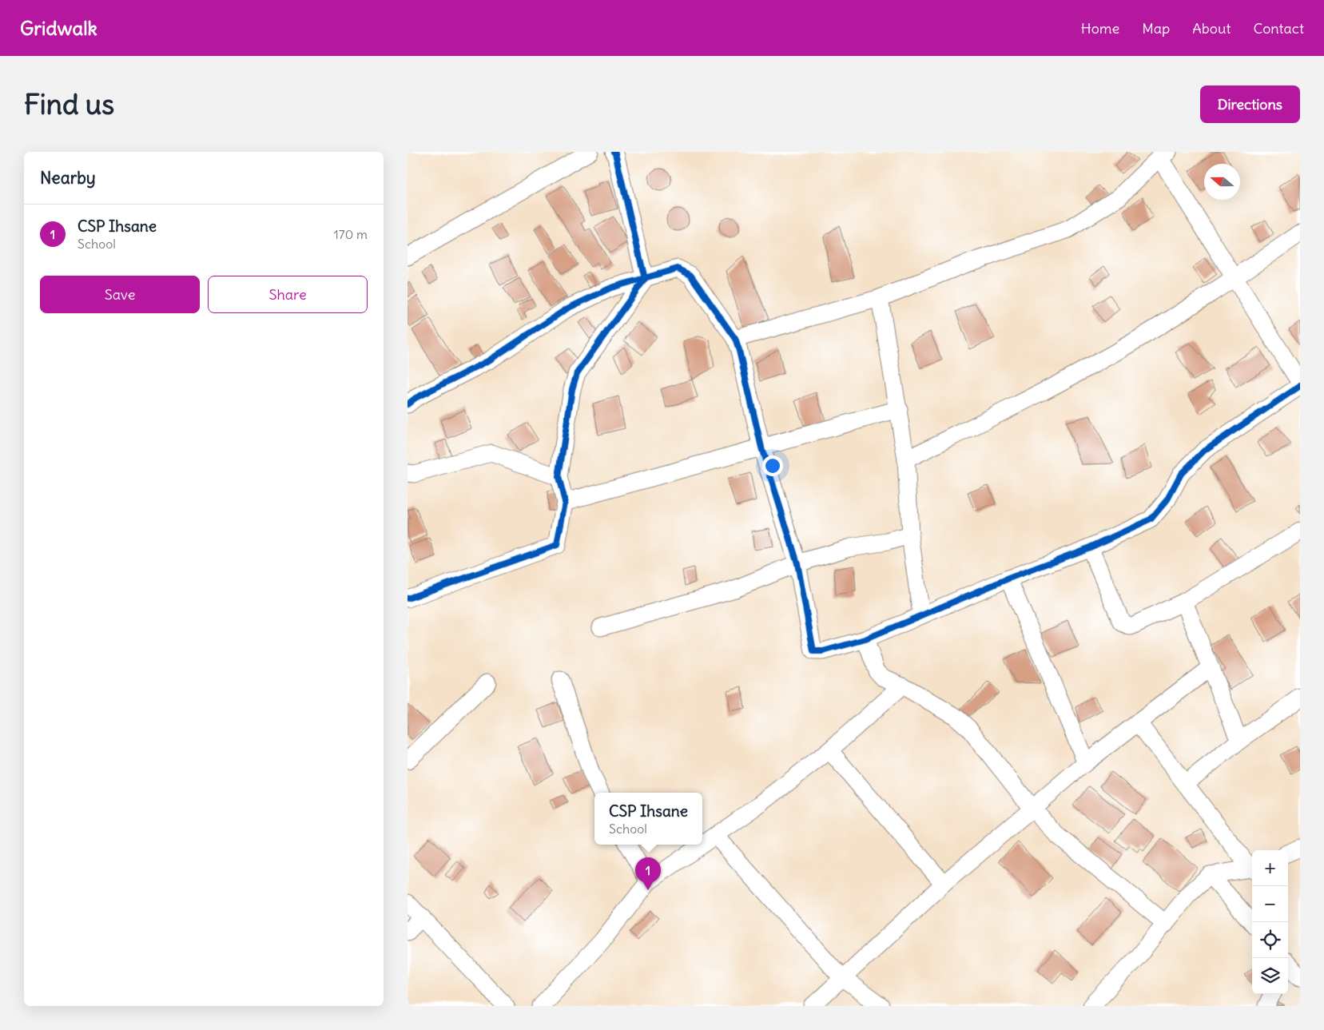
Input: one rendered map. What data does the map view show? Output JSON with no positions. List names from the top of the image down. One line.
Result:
{"north":"left","page":{"header":"Gridwalk","nav":["Home","Map","About","Contact"],"buttons":["Directions",["Save","Share"]],"title":"Find us","heading":"Nearby","list":[{"mark":"1","name":"CSP Ihsane","note":"School","value":"170 m"}],"popup":["CSP Ihsane","School"],"map_buttons":["+","−"],"pins":"1"}}
